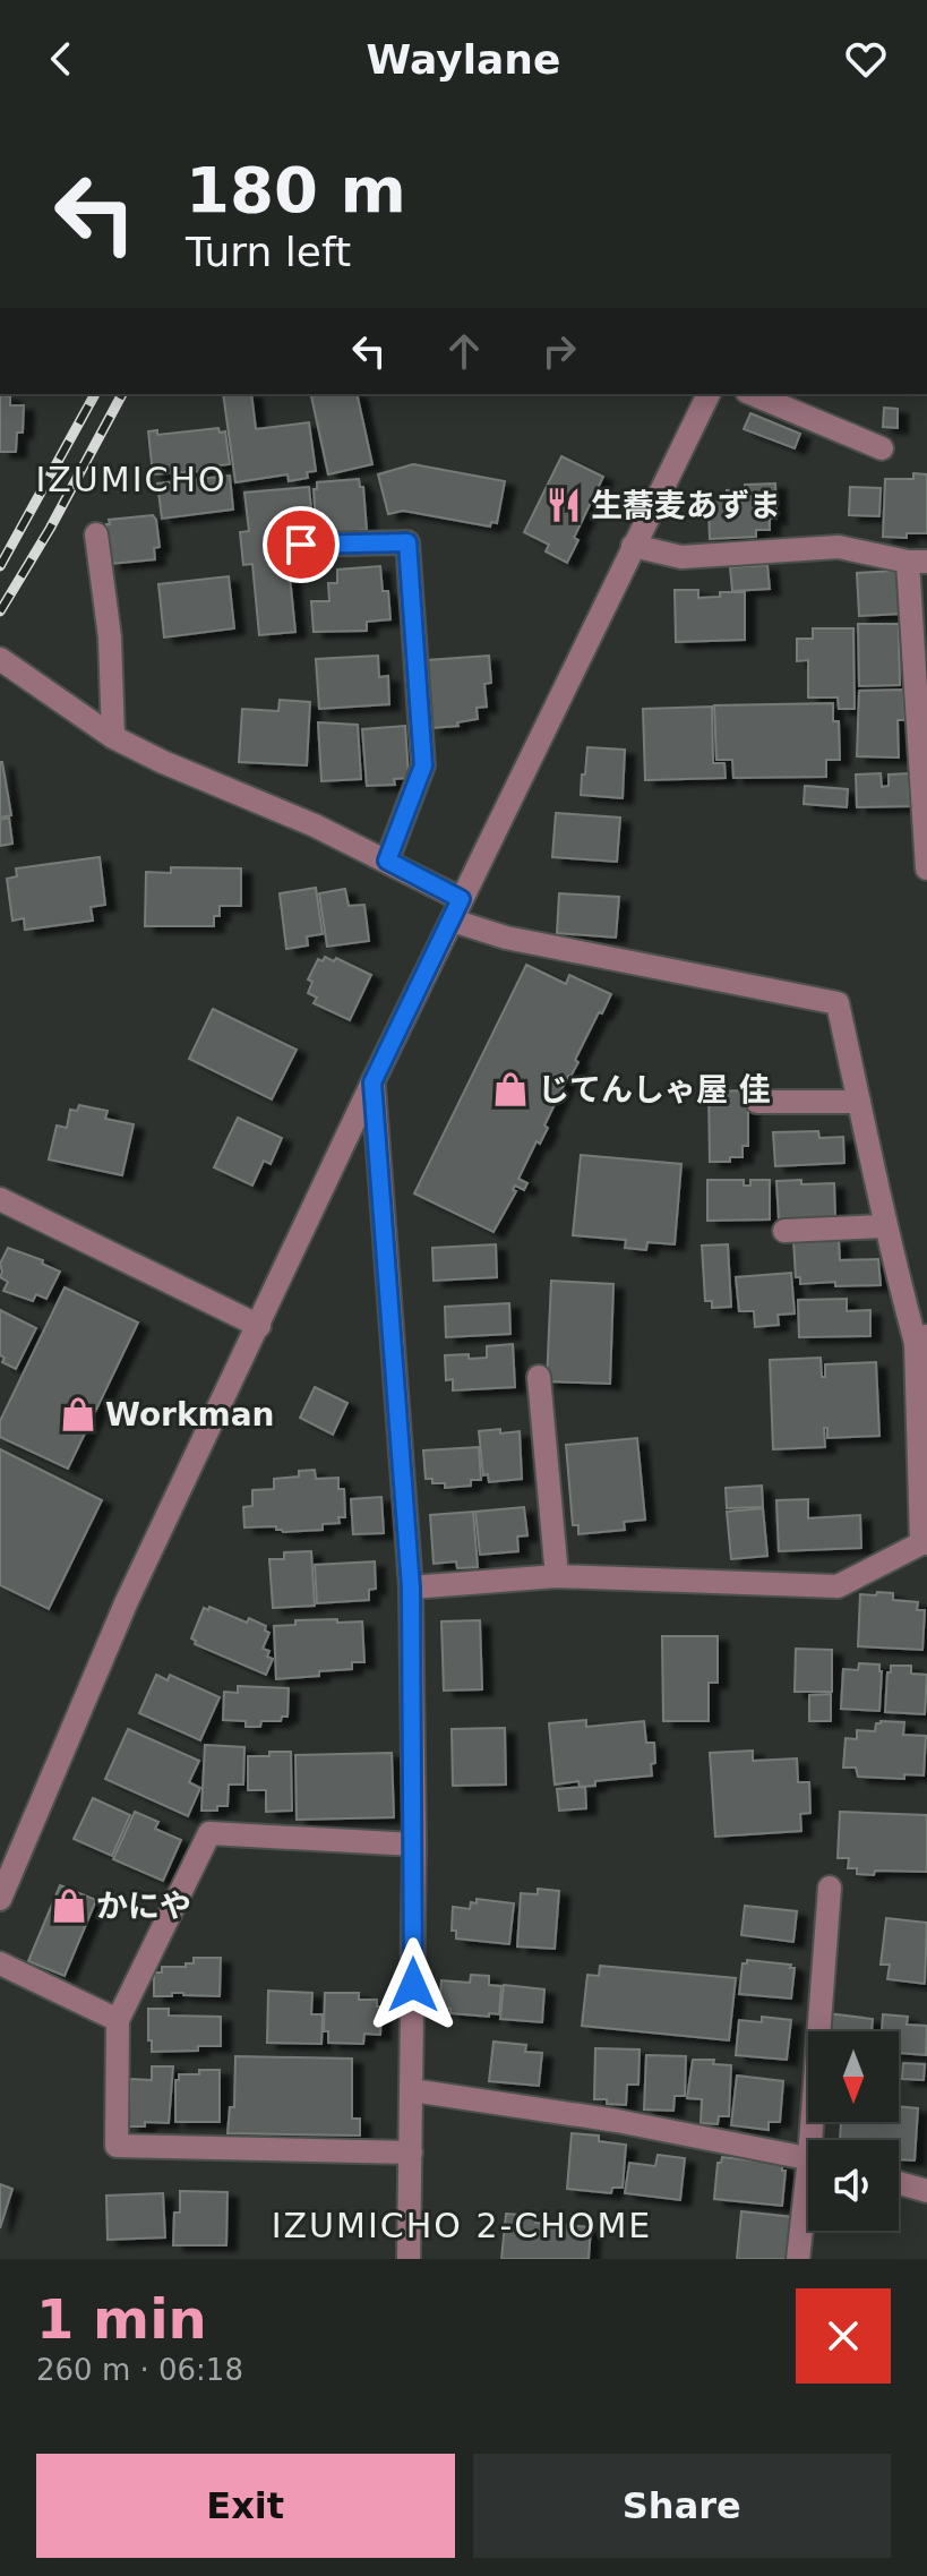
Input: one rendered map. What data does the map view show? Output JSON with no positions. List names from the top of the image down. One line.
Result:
{"districts":["IZUMICHO","IZUMICHO 2-CHOME"],"places":{"restaurant":["生蕎麦あずま"],"shop":["じてんしゃ屋 佳","Workman","かにや"]},"north":"bottom","page":{"header":"Waylane","turn":["180 m","Turn left"],"heading":["1 min","260 m · 06:18"],"buttons":["Exit","Share"]}}
